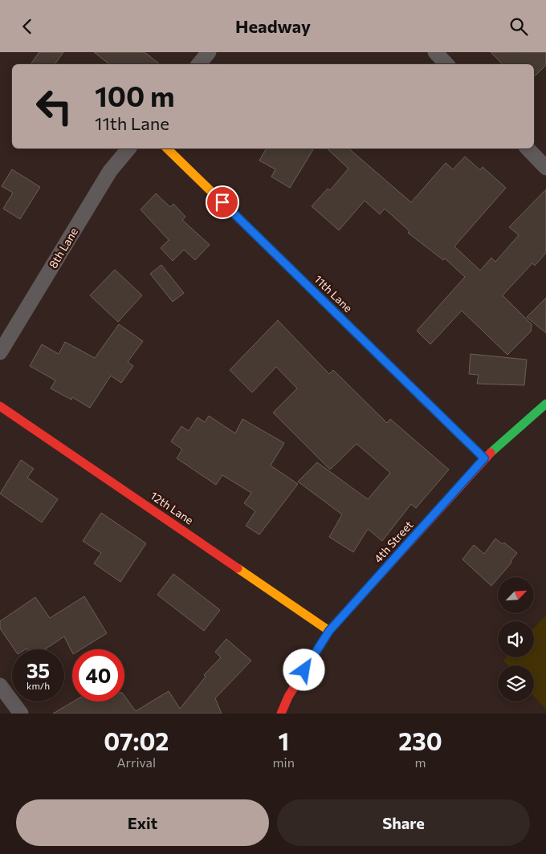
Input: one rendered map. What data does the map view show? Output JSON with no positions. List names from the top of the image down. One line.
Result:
{"streets":{"street":["8th Lane","11th Lane","12th Lane","4th Street"]},"crossings":[["11th Lane","4th Street"],["12th Lane","4th Street"]],"north":"top right","page":{"header":"Headway","turn":["100 m","11th Lane"],"speed":"35 km/h","limit":"40","eta":["07:02","Arrival","1","min","230","m"],"buttons":["Exit","Share"]}}
